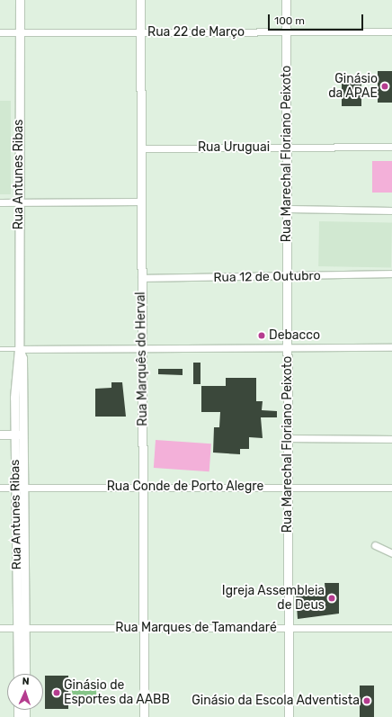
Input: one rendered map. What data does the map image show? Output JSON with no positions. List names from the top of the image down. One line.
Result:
{"streets":{"street":["Rua 22 de Março","Rua Uruguai","Rua Marechal Floriano Peixoto","Rua Antunes Ribas","Rua 12 de Outubro","Rua Marquês do Herval","Rua Conde de Porto Alegre","Rua Marques de Tamandaré"]},"crossings":[["Rua 22 de Março","Rua Marechal Floriano Peixoto"],["Rua 22 de Março","Rua Antunes Ribas"],["Rua 22 de Março","Rua Marquês do Herval"],["Rua Uruguai","Rua Marechal Floriano Peixoto"],["Rua Uruguai","Rua Marquês do Herval"],["Rua Marechal Floriano Peixoto","Rua 12 de Outubro"],["Rua Marechal Floriano Peixoto","Rua Conde de Porto Alegre"],["Rua Marechal Floriano Peixoto","Rua Marques de Tamandaré"],["Rua Antunes Ribas","Rua Conde de Porto Alegre"],["Rua Antunes Ribas","Rua Marques de Tamandaré"],["Rua 12 de Outubro","Rua Marquês do Herval"],["Rua Marquês do Herval","Rua Conde de Porto Alegre"],["Rua Marquês do Herval","Rua Marques de Tamandaré"]],"places":["Ginásio da APAE","Debacco","Igreja Assembleia de Deus","Ginásio de Esportes da AABB","Ginásio da Escola Adventista"],"scale_bar":"100 m","north":"top"}
